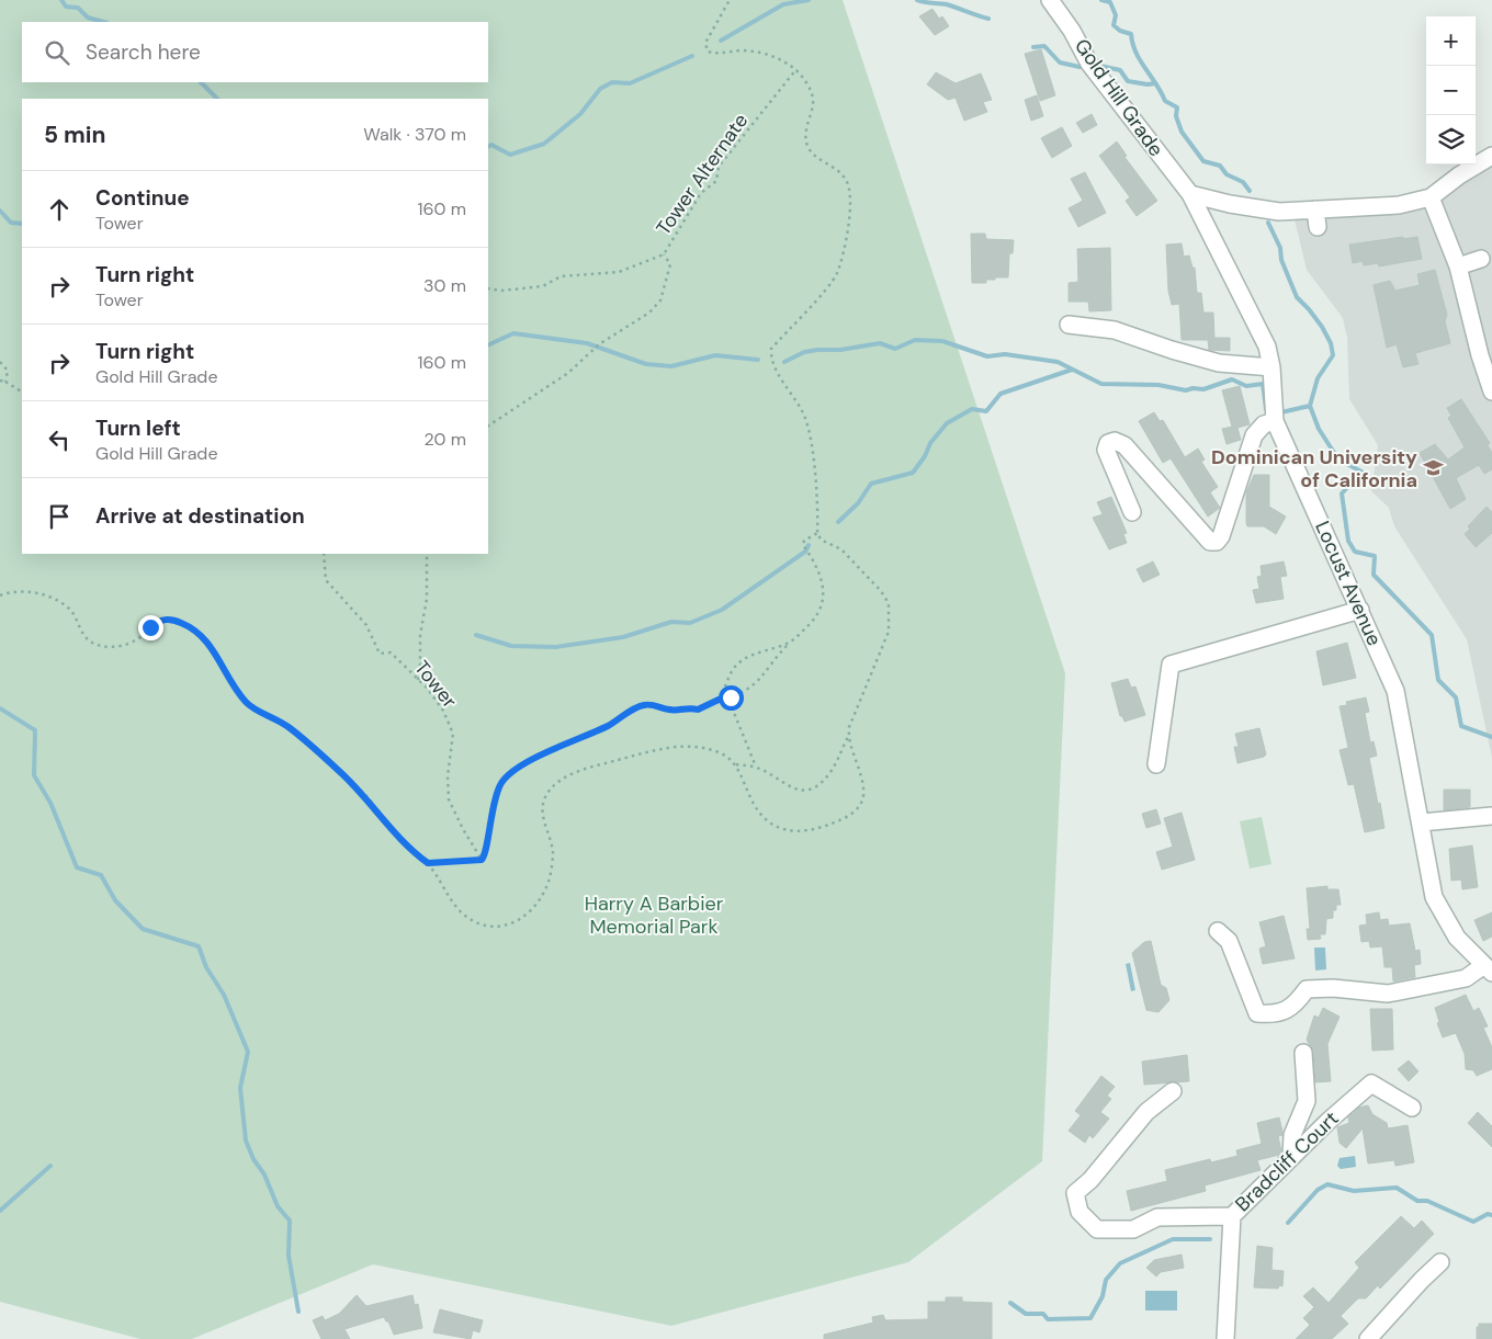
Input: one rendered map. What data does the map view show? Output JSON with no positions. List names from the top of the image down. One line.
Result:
{"streets":{"street":["Gold Hill Grade","Locust Avenue","Bradcliff Court"],"path":["Tower Alternate","Tower"]},"crossings":[["Gold Hill Grade","Locust Avenue"]],"parks":["Harry A Barbier Memorial Park"],"places":{"school or university":["Dominican University of California"]},"page":{"map_buttons":["+","−"],"search":"Search here","heading":["5 min","Walk · 370 m"],"list":[["Continue","Tower","160 m"],["Turn right","Tower","30 m"],["Turn right","Gold Hill Grade","160 m"],["Turn left","Gold Hill Grade","20 m"],"Arrive at destination"]}}
